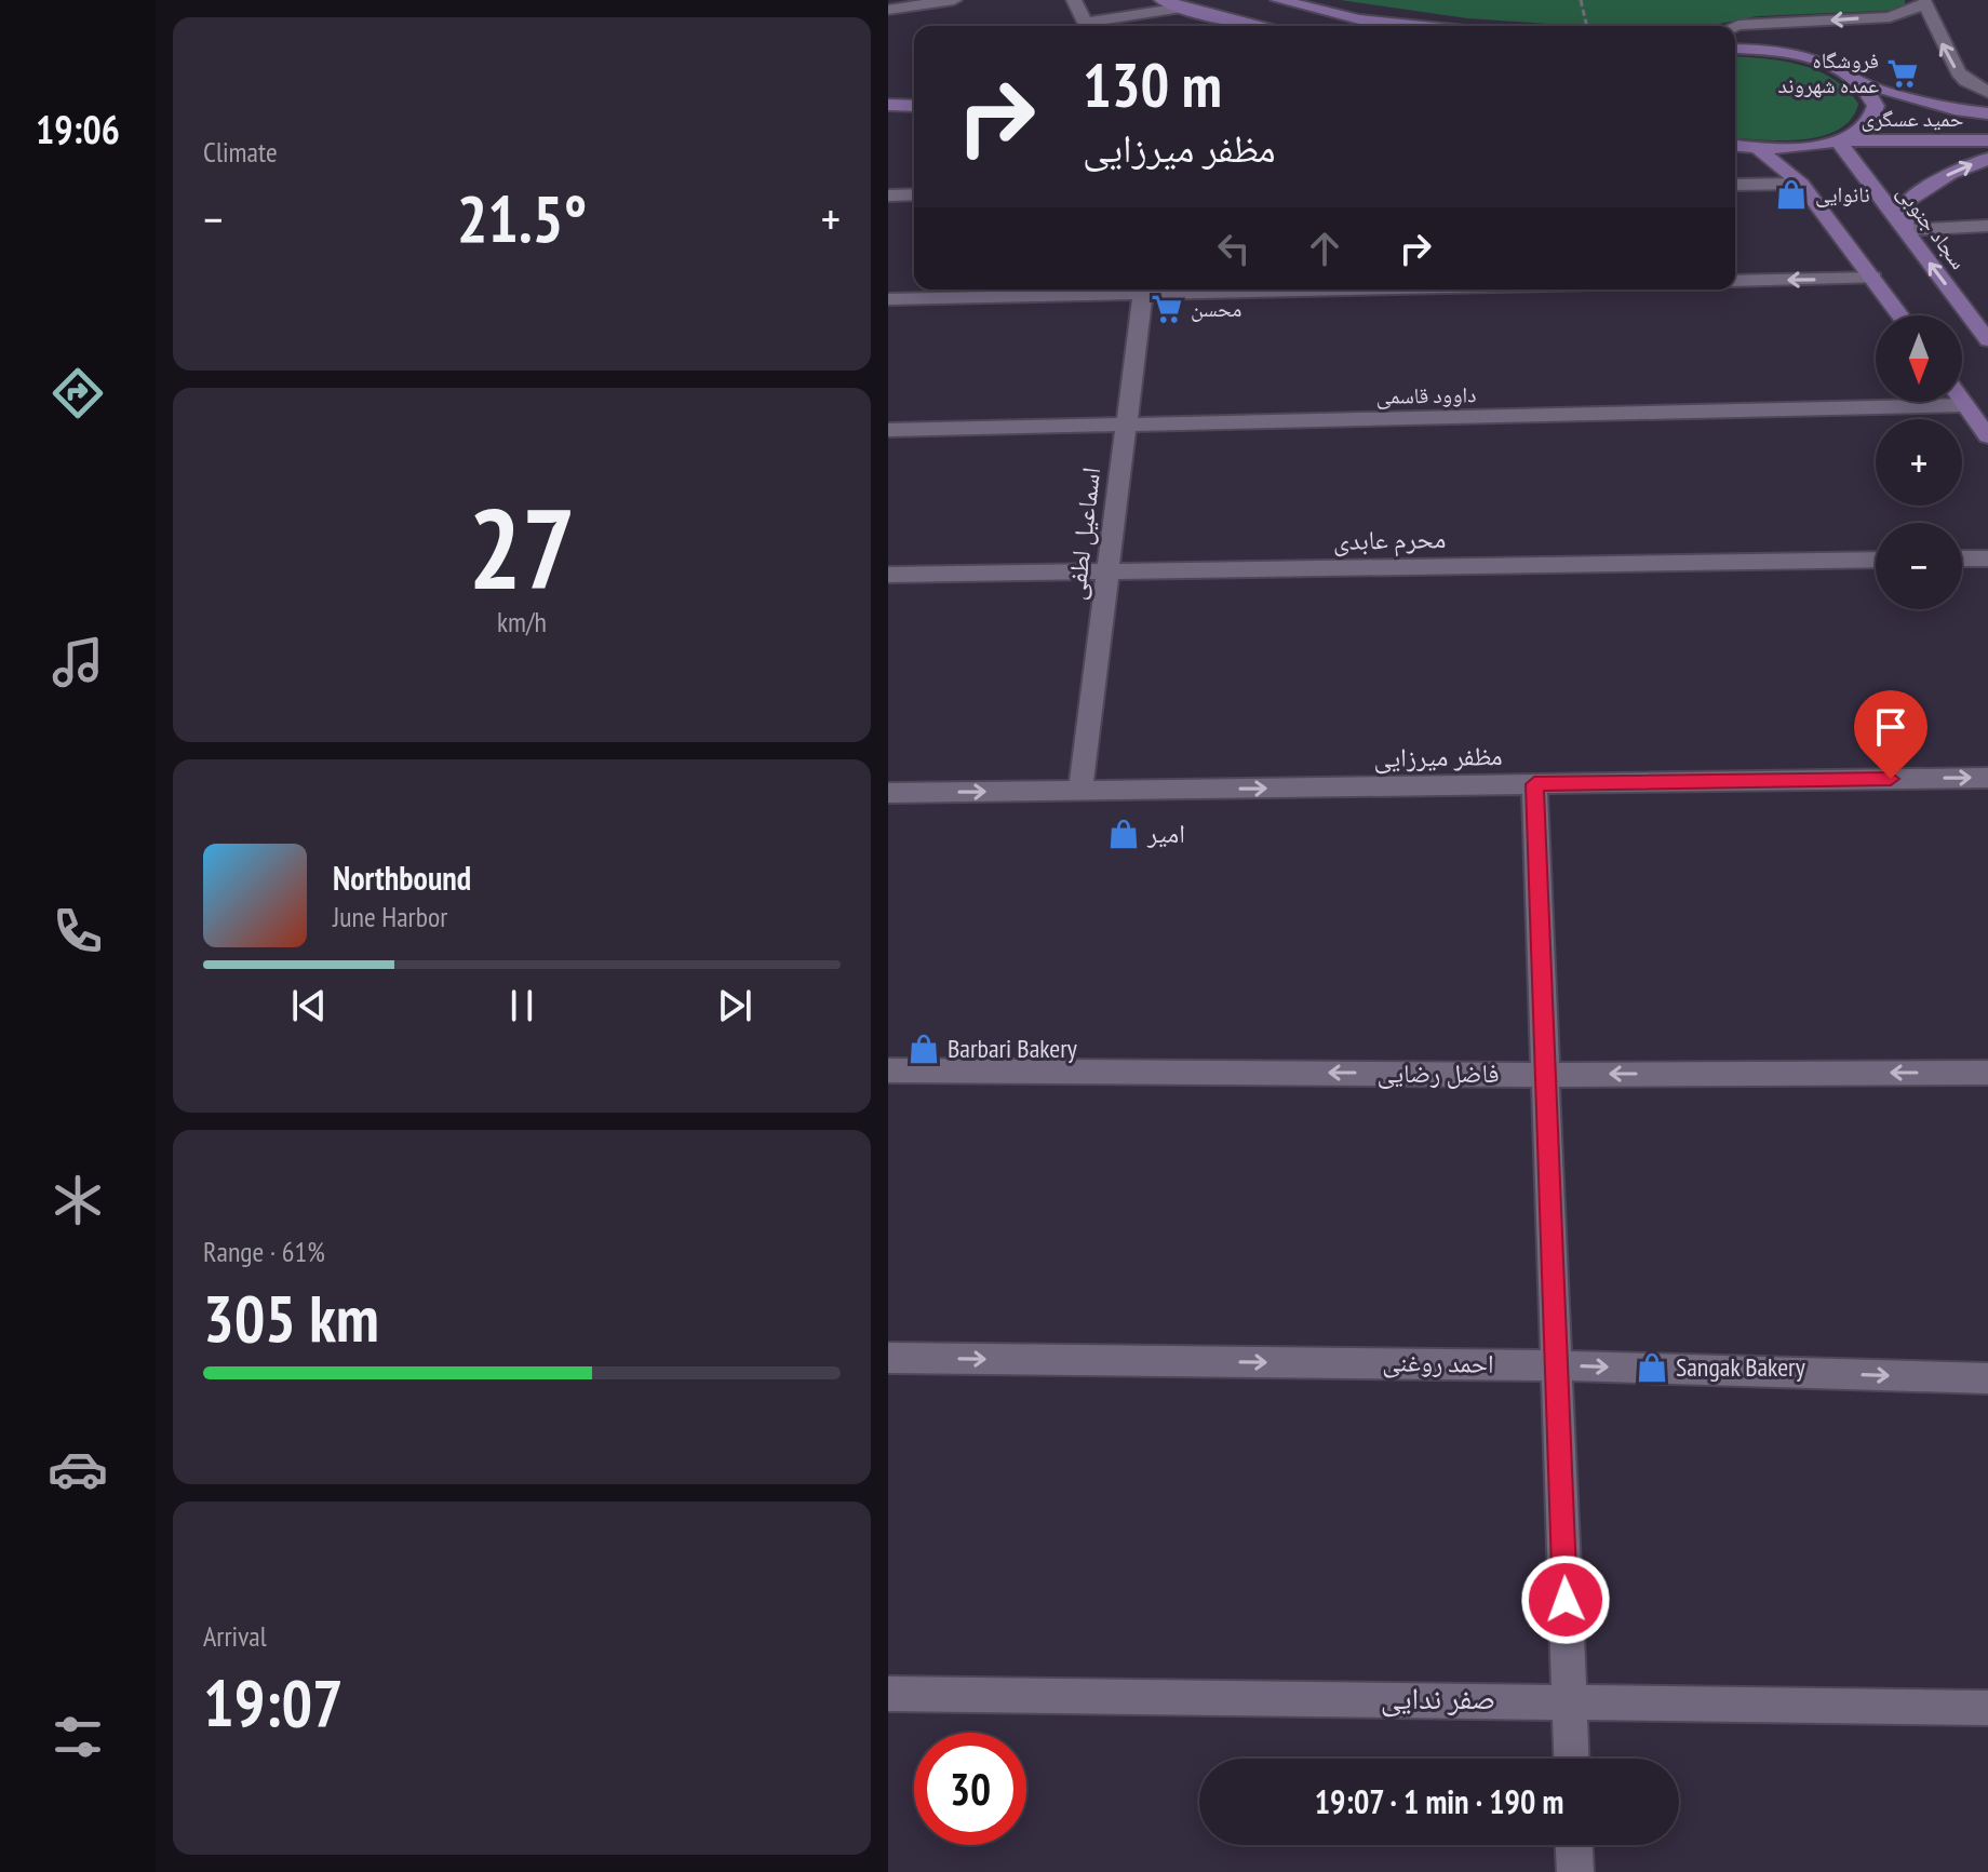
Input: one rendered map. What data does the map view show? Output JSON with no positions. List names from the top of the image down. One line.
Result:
{"streets":{"main road":["حمید عسگری","سجاد جنوبی"],"street":["داوود قاسمی","اسماعیل لطفی","محرم عابدی","مظفر میرزایی","فاضل رضایی","احمد روغنی","صفر ندایی"]},"crossings":[["حمید عسگری","سجاد جنوبی"],["داوود قاسمی","اسماعیل لطفی"],["اسماعیل لطفی","محرم عابدی"],["اسماعیل لطفی","مظفر میرزایی"]],"one_way":["مظفر میرزایی","فاضل رضایی","احمد روغنی"],"places":{"supermarket":["فروشگاه عمده شهروند","محسن"],"shop":["نانوایی","امیر","Barbari Bakery","Sangak Bakery"]},"north":"bottom","page":{"tabs":"19:06","tile":["Climate",["27","km/h"],["Range · 61%","305 km"],["Arrival","19:07"]],"turn":["130 m","مظفر میرزایی"],"heat":["−","21.5°","+"],"map_buttons":["+","−"],"song":["Northbound","June Harbor"],"limit":"30","trip":"19:07 · 1 min · 190 m"}}
